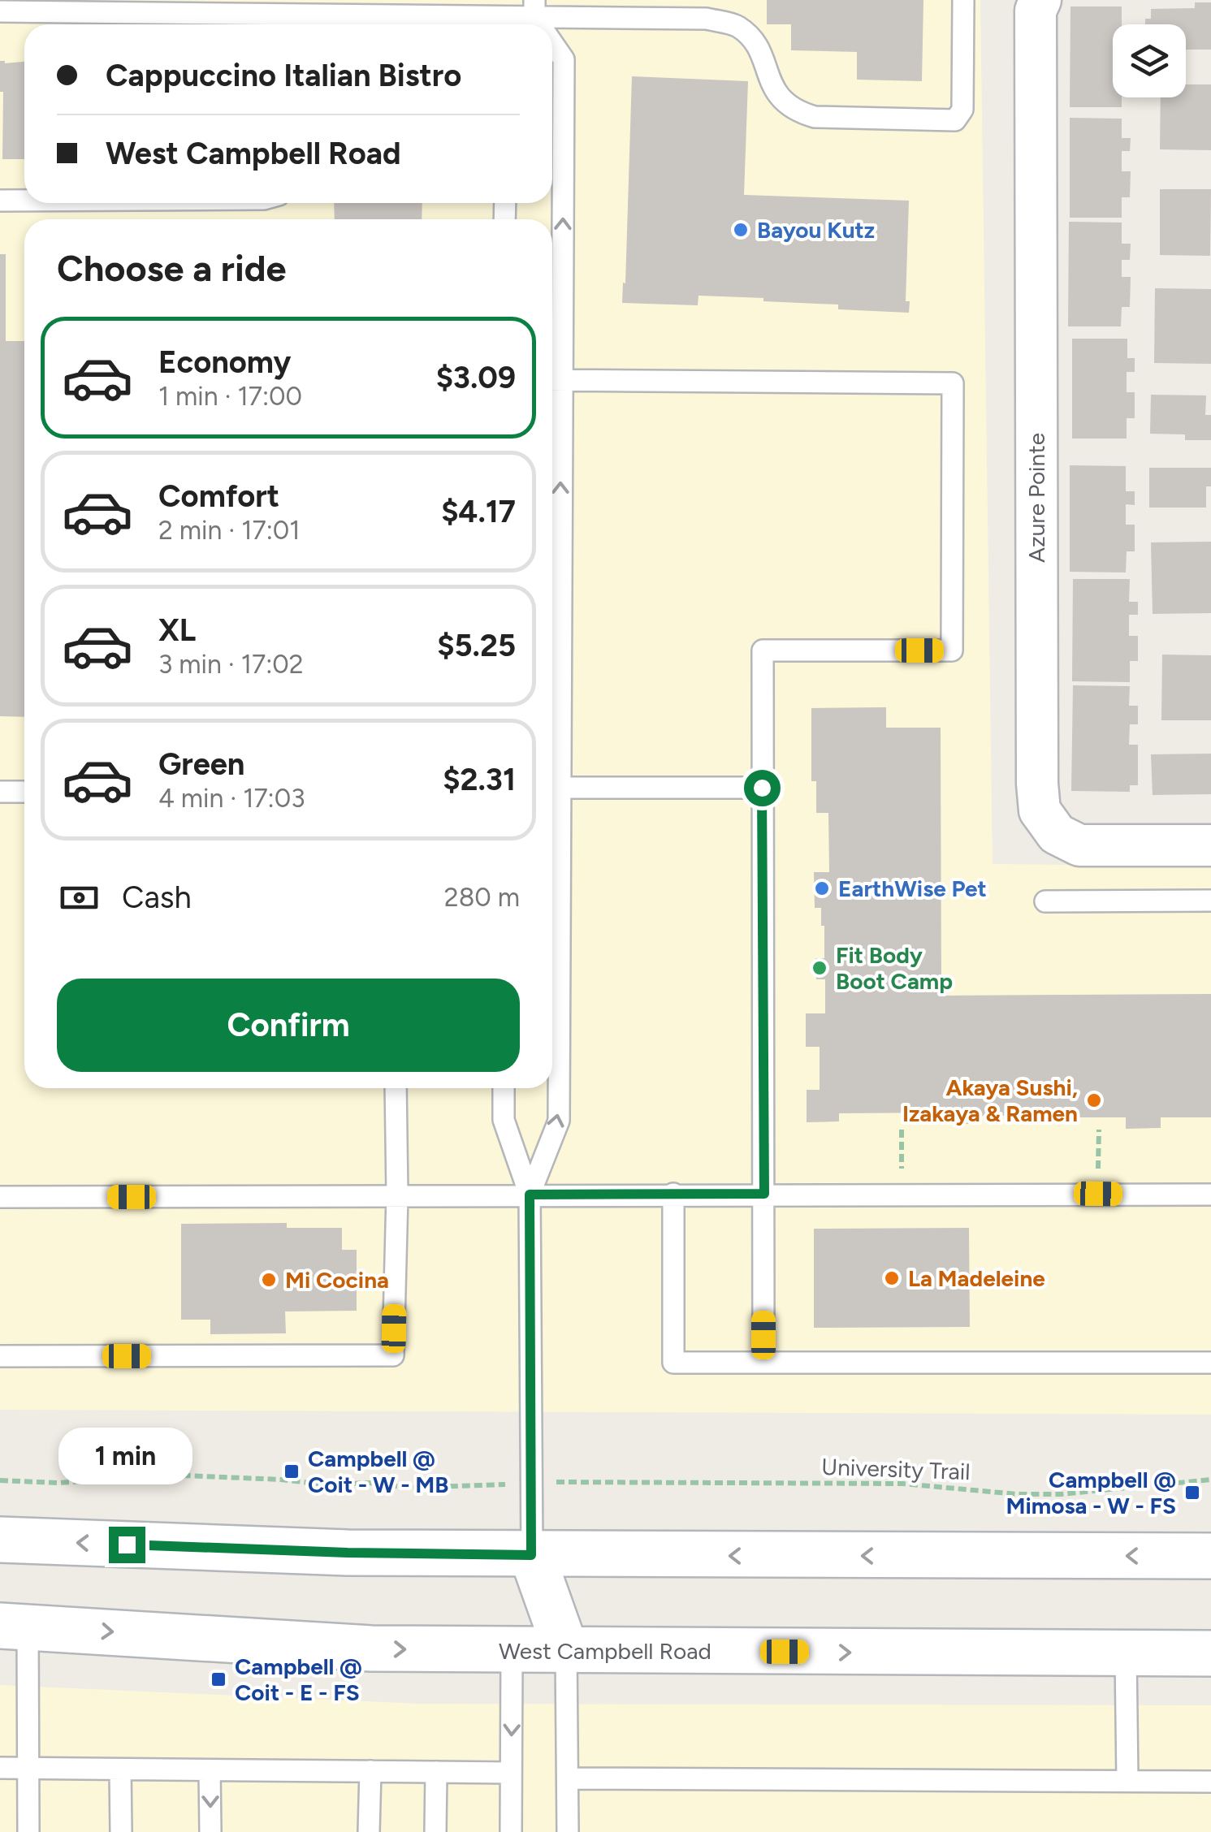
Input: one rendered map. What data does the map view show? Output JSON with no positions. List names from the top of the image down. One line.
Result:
{"streets":{"main road":["West Campbell Road"],"street":["Azure Pointe"],"path":["University Trail"]},"places":{"other":["Bayou Kutz","EarthWise Pet","Fit Body Boot Camp","Akaya Sushi, Izakaya & Ramen","La Madeleine","Mi Cocina"],"transit":["Campbell @ Coit - W - MB","Campbell @ Mimosa - W - FS","Campbell @ Coit - E - FS"]},"page":{"banner":["Cappuccino Italian Bistro","West Campbell Road"],"heading":"Choose a ride","list":[{"name":"Economy","note":"1 min · 17:00","value":"$3.09"},{"name":"Comfort","note":"2 min · 17:01","value":"$4.17"},{"name":"XL","note":"3 min · 17:02","value":"$5.25"},{"name":"Green","note":"4 min · 17:03","value":"$2.31"}],"pay":["Cash","280 m"],"buttons":"Confirm","bubble":"1 min"}}
